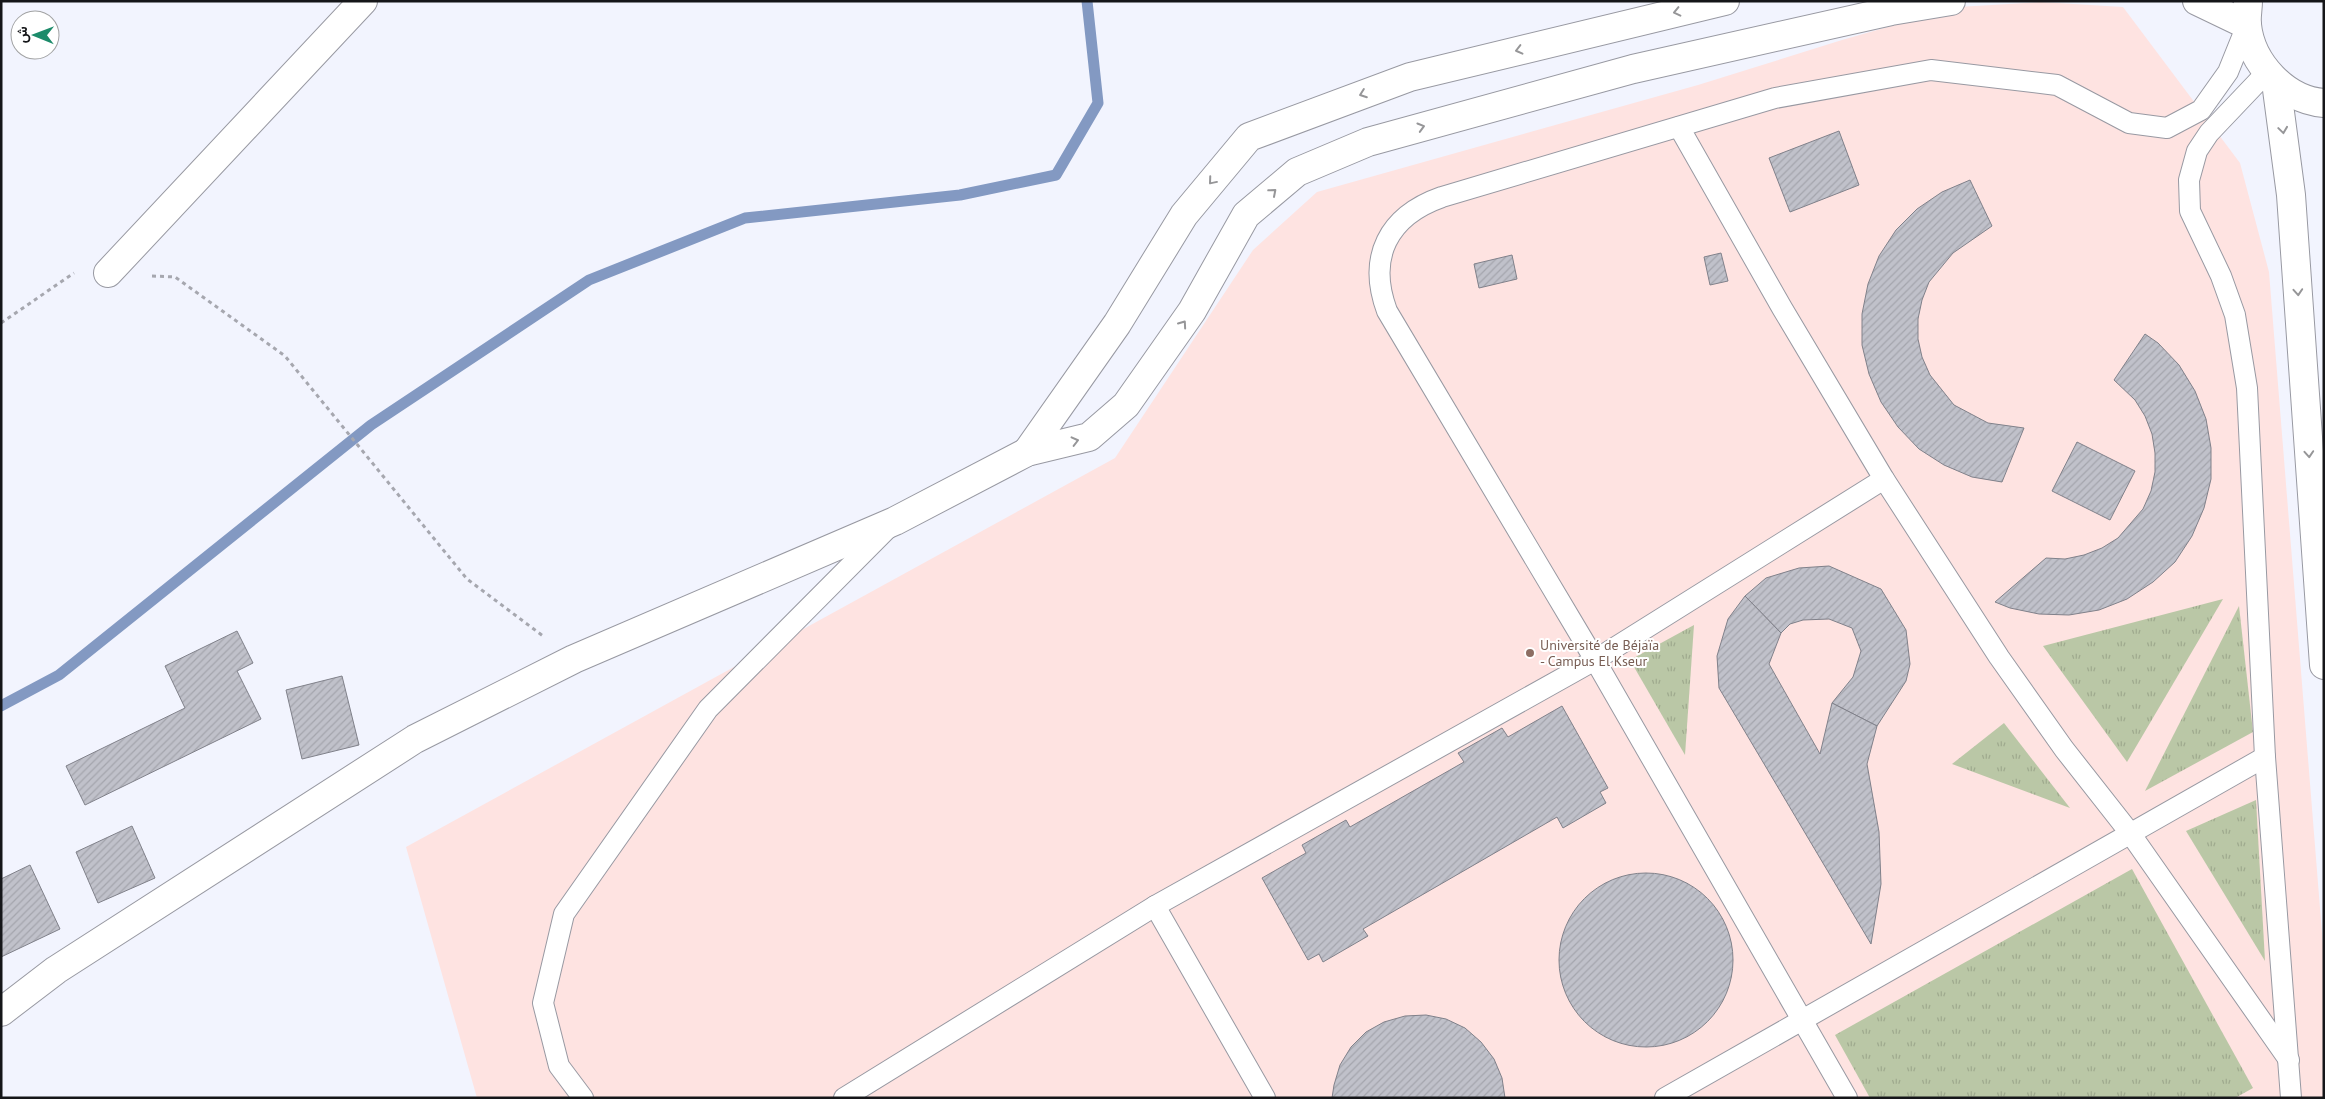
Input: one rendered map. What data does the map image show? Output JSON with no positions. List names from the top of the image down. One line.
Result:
{"places":["Université de Béjaïa - Campus El Kseur"],"north":"left"}
